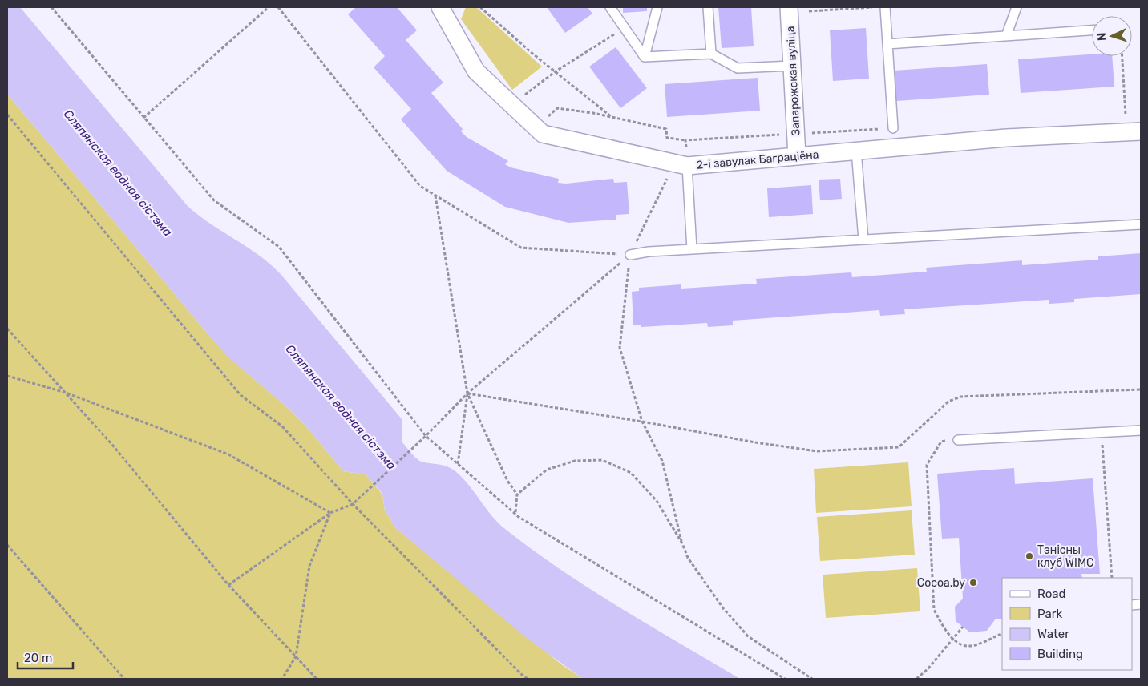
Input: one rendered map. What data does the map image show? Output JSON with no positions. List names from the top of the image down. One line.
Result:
{"streets":{"street":["Запарожская вуліца","2-і завулак Баграціёна"]},"crossings":[["Запарожская вуліца","2-і завулак Баграціёна"]],"water":["Сляпянская водная сістэма"],"places":["Тэнісны клуб WIMC","Cocoa.by"],"legend":["Road","Park","Water","Building"],"scale_bar":"20 m","north":"left"}
